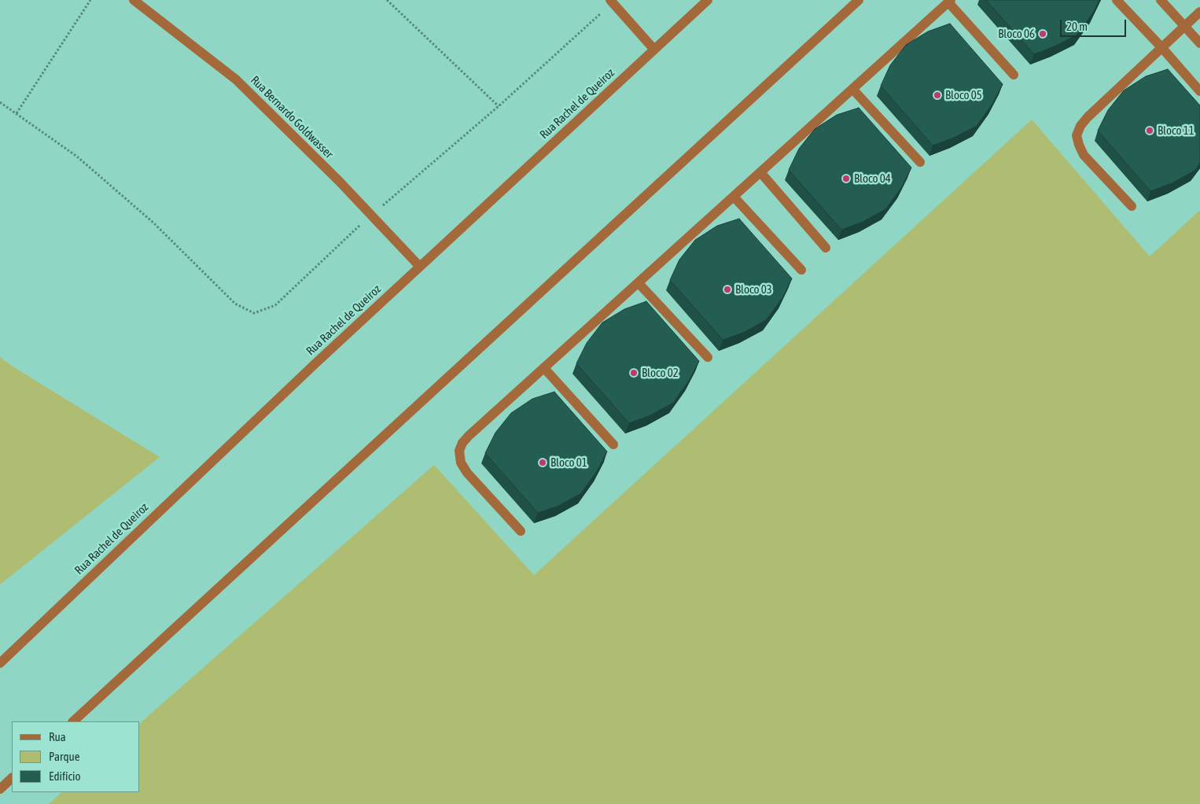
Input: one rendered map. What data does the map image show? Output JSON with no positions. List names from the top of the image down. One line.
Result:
{"streets":{"street":["Rua Rachel de Queiroz","Rua Bernardo Goldwasser"]},"crossings":[["Rua Rachel de Queiroz","Rua Bernardo Goldwasser"]],"places":["Bloco 06","Bloco 05","Bloco 11","Bloco 04","Bloco 03","Bloco 02","Bloco 01"],"legend":["Rua","Parque","Edifício"],"scale_bar":"20 m"}
